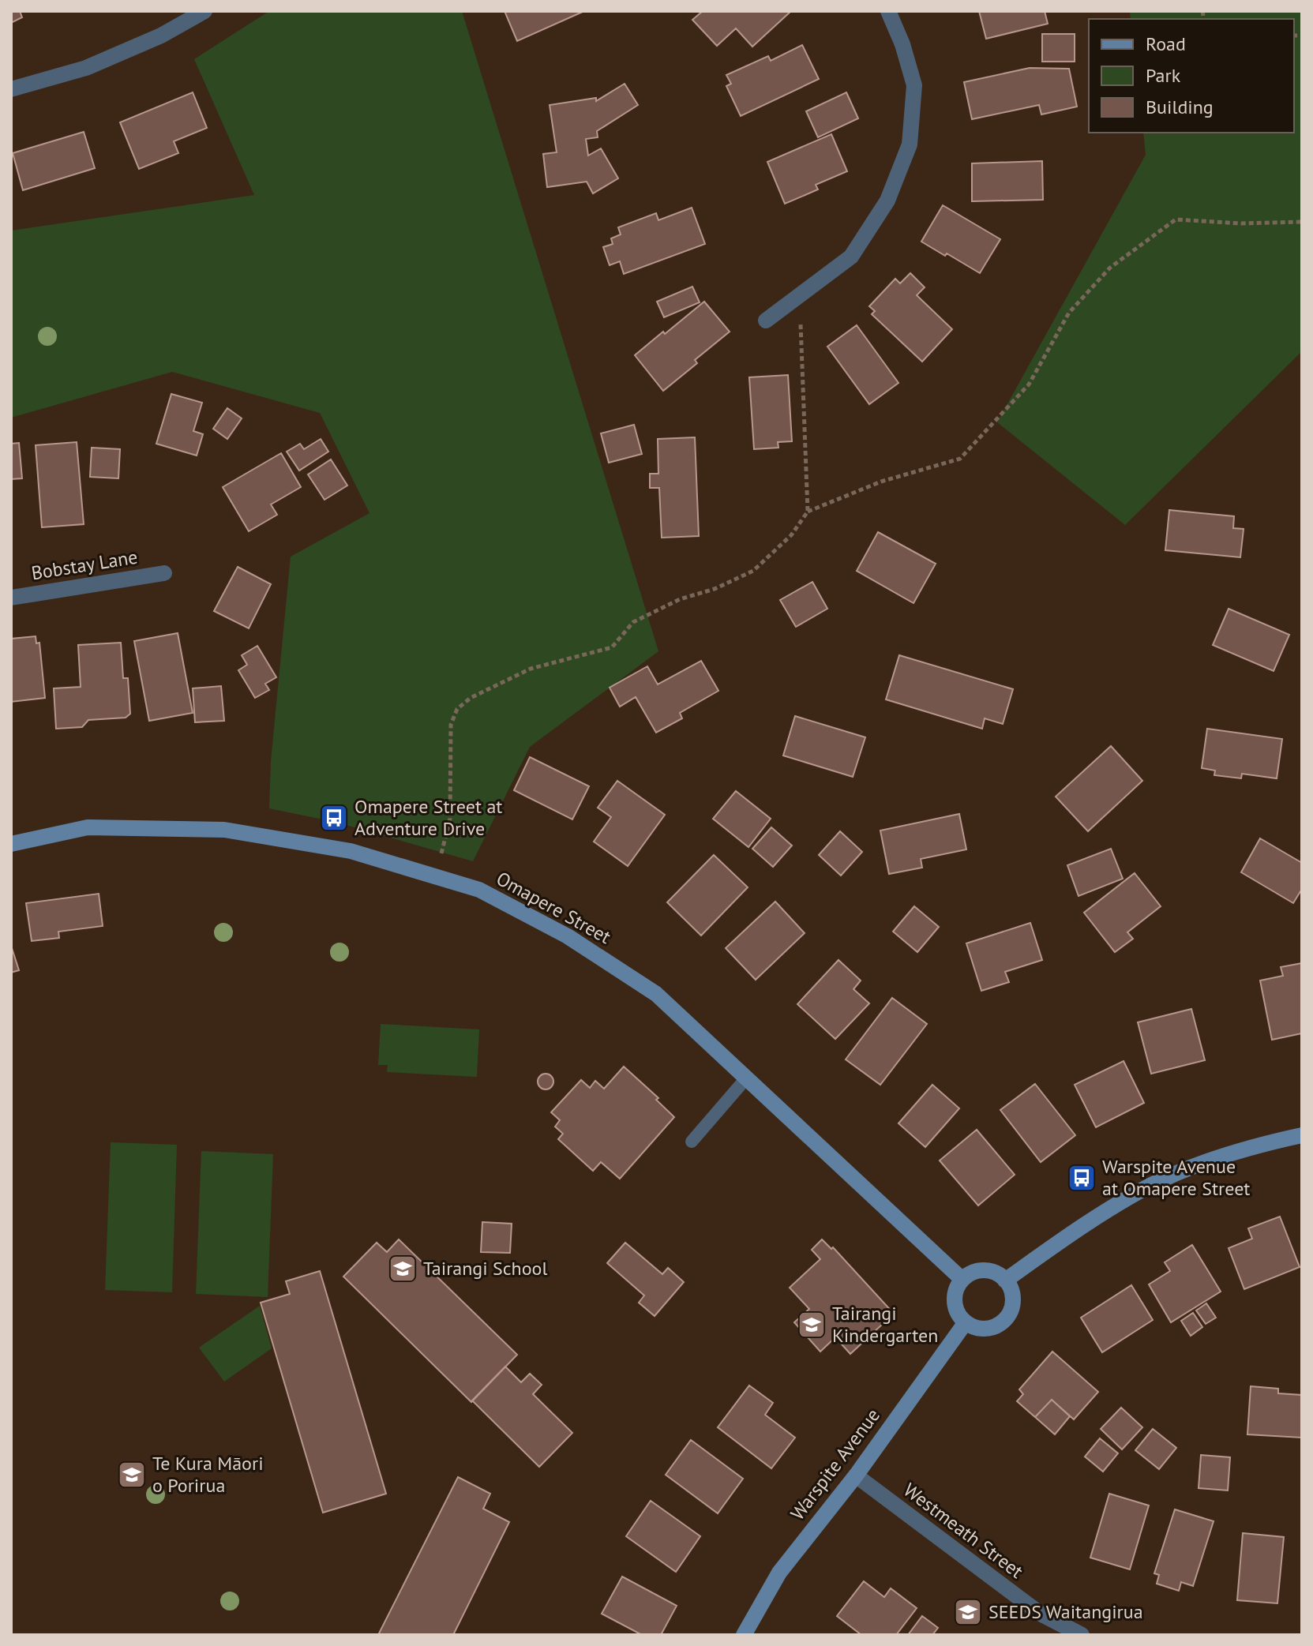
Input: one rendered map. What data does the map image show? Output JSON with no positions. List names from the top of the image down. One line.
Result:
{"streets":{"main road":["Omapere Street","Warspite Avenue"],"street":["Bobstay Lane","Westmeath Street"]},"crossings":[["Omapere Street","Warspite Avenue"],["Warspite Avenue","Westmeath Street"]],"places":{"bus stop":["Omapere Street at Adventure Drive","Warspite Avenue at Omapere Street"],"school or university":["Tairangi School","Tairangi Kindergarten","Te Kura Māori o Porirua","SEEDS Waitangirua"]},"legend":["Road","Park","Building"]}
